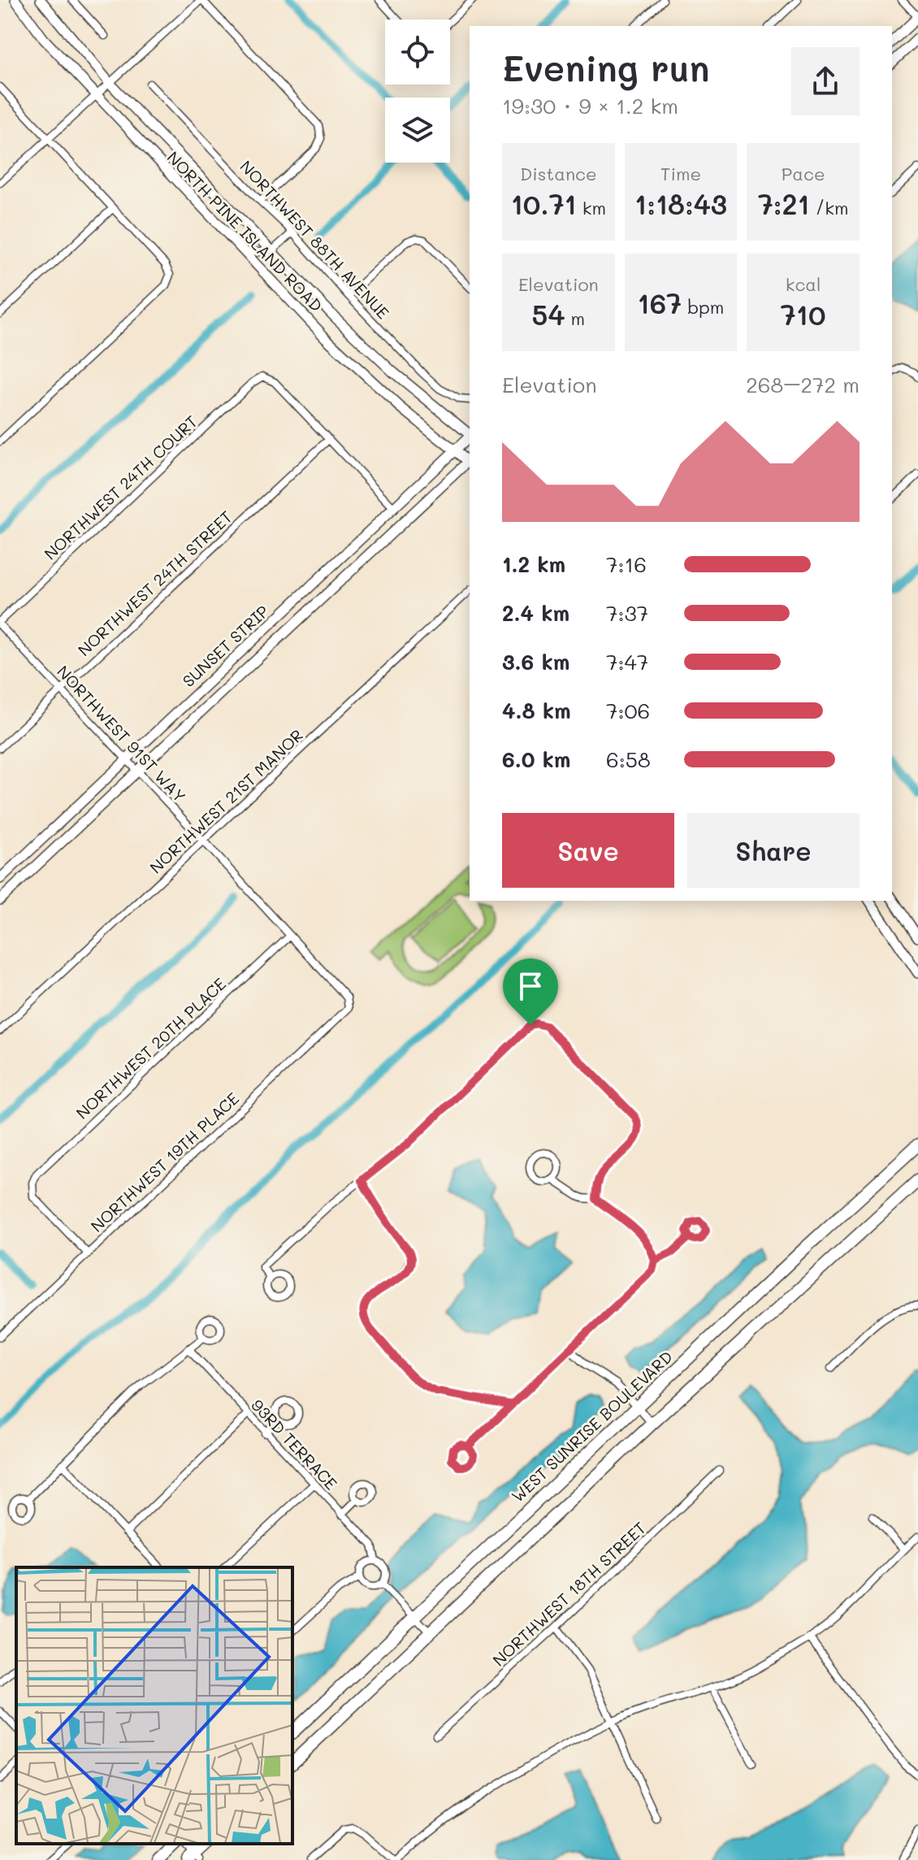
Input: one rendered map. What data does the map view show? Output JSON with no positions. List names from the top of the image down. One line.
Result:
{"streets":{"highway":["WEST SUNRISE BOULEVARD"],"main road":["NORTH PINE ISLAND ROAD","SUNSET STRIP"],"street":["NORTHWEST 88TH AVENUE","NORTHWEST 24TH COURT","NORTHWEST 24TH STREET","NORTHWEST 91ST WAY","NORTHWEST 21ST MANOR","NORTHWEST 20TH PLACE","NORTHWEST 19TH PLACE","93RD TERRACE","NORTHWEST 18TH STREET"]},"crossings":[["NORTH PINE ISLAND ROAD","SUNSET STRIP"],["NORTHWEST 24TH COURT","NORTHWEST 24TH STREET"],["NORTHWEST 24TH COURT","NORTHWEST 91ST WAY"],["NORTHWEST 24TH STREET","NORTHWEST 91ST WAY"],["SUNSET STRIP","NORTHWEST 91ST WAY"],["NORTHWEST 91ST WAY","NORTHWEST 21ST MANOR"],["NORTHWEST 91ST WAY","NORTHWEST 20TH PLACE"],["NORTHWEST 91ST WAY","NORTHWEST 19TH PLACE"],["NORTHWEST 20TH PLACE","NORTHWEST 19TH PLACE"]],"page":{"heading":["Evening run","19:30 · 9 × 1.2 km"],"stats":[["Distance","10.71 km"],["Time","1:18:43"],["Pace","7:21 /km"],["Elevation","54 m"],["167 bpm"],["kcal","710"]],"chart":["Elevation","268–272 m"],"list":[{"name":"1.2 km","note":"7:16"},{"name":"2.4 km","note":"7:37"},{"name":"3.6 km","note":"7:47"},{"name":"4.8 km","note":"7:06"},{"name":"6.0 km","note":"6:58"}],"buttons":["Save","Share"]}}
